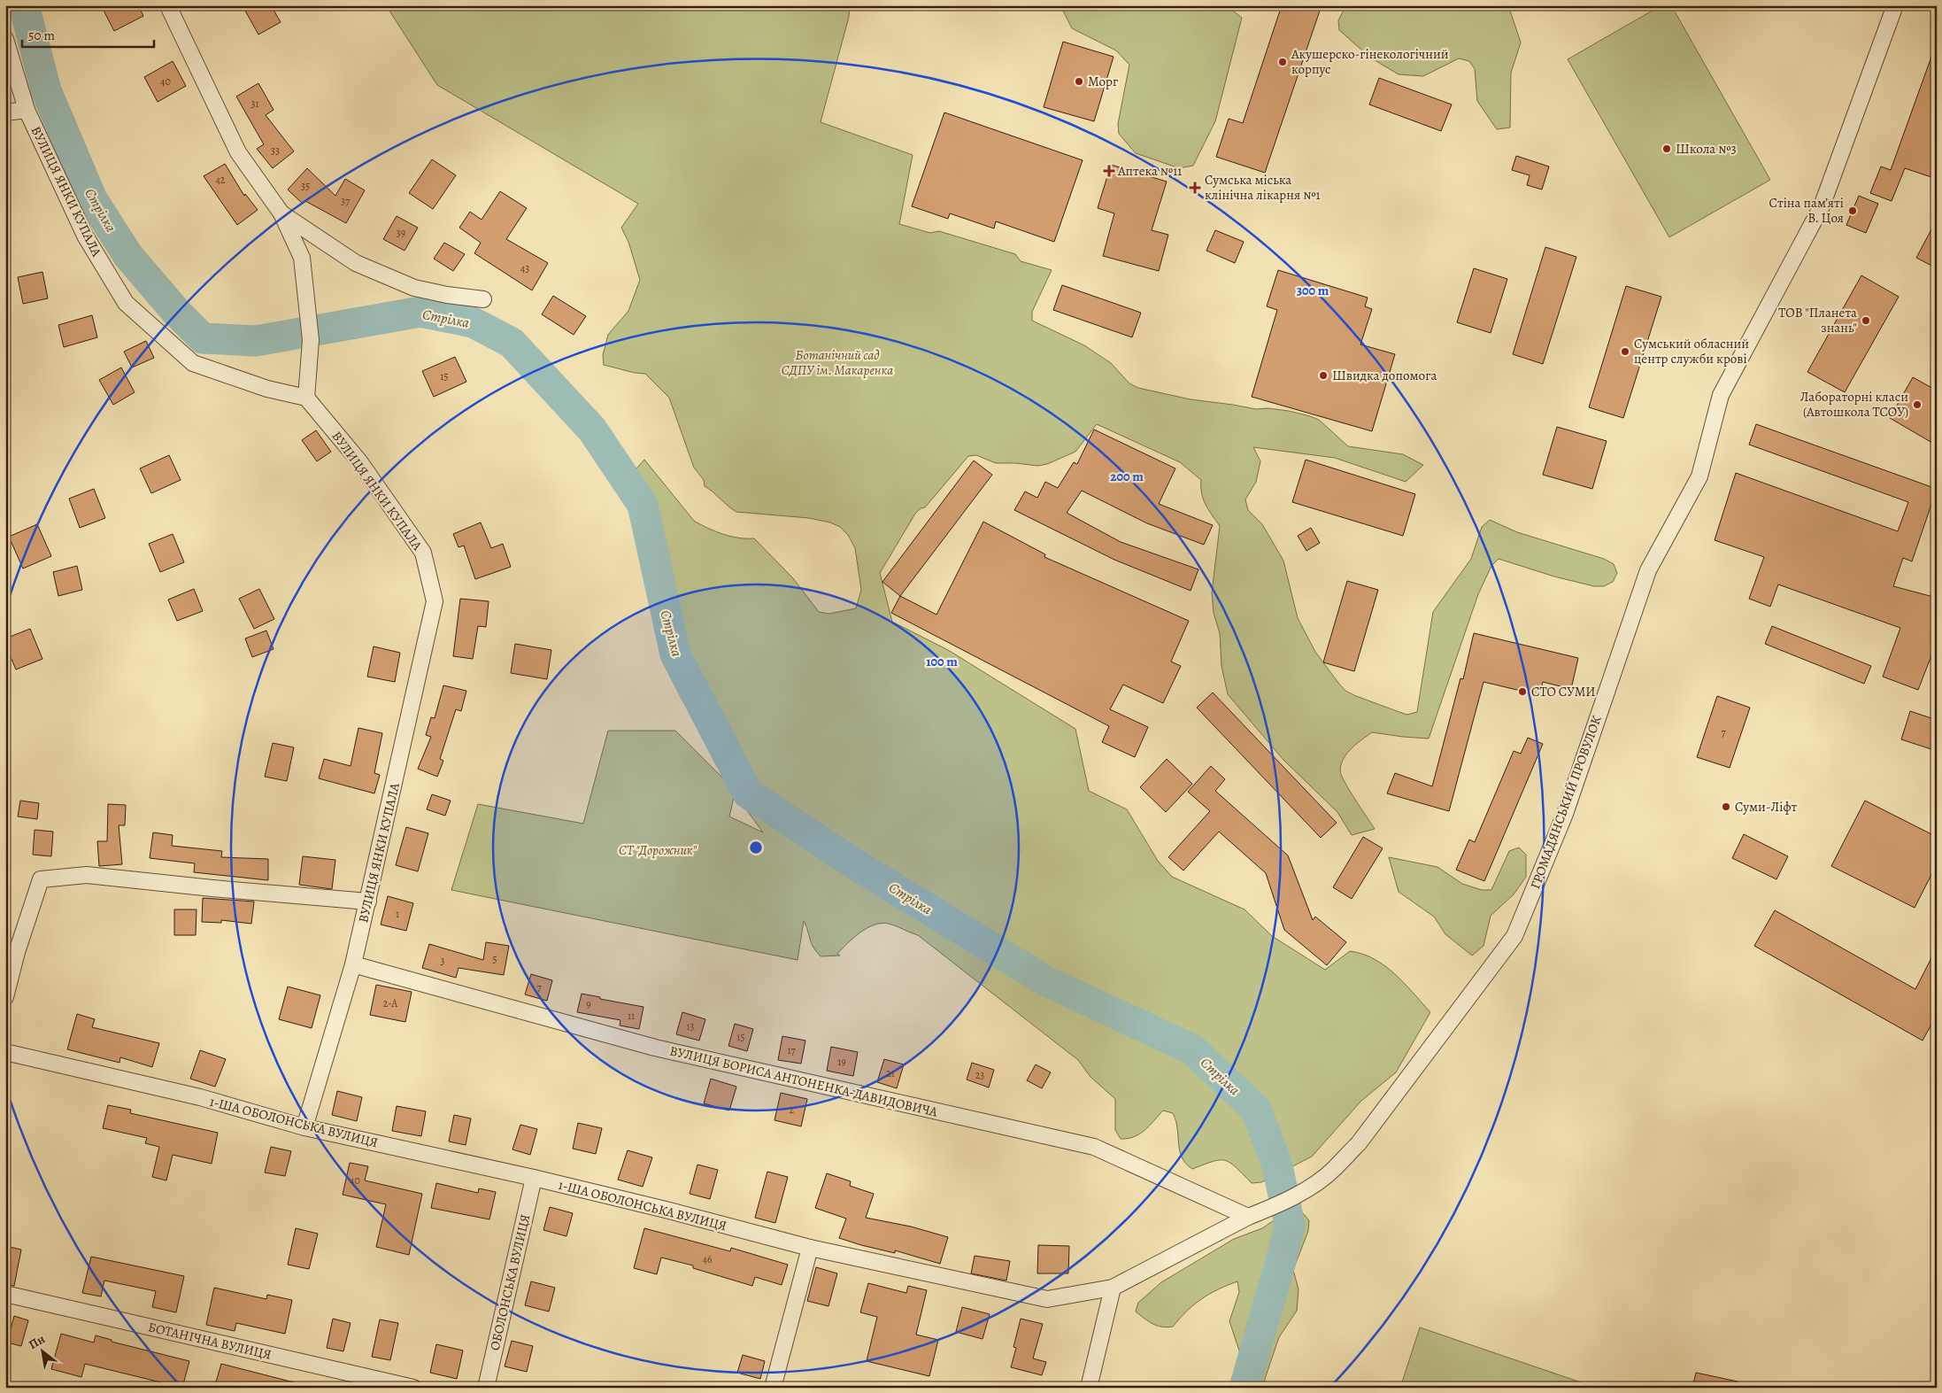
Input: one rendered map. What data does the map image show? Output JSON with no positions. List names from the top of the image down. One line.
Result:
{"streets":{"street":["ВУЛИЦЯ ЯНКИ КУПАЛА","ГРОМАДЯНСЬКИЙ ПРОВУЛОК","ВУЛИЦЯ БОРИСА АНТОНЕНКА-ДАВИДОВИЧА","1-ША ОБОЛОНСЬКА ВУЛИЦЯ","ОБОЛОНСЬКА ВУЛИЦЯ","БОТАНІЧНА ВУЛИЦЯ"]},"crossings":[["ВУЛИЦЯ ЯНКИ КУПАЛА","ВУЛИЦЯ БОРИСА АНТОНЕНКА-ДАВИДОВИЧА"],["ВУЛИЦЯ ЯНКИ КУПАЛА","1-ША ОБОЛОНСЬКА ВУЛИЦЯ"],["ГРОМАДЯНСЬКИЙ ПРОВУЛОК","1-ША ОБОЛОНСЬКА ВУЛИЦЯ"],["ВУЛИЦЯ БОРИСА АНТОНЕНКА-ДАВИДОВИЧА","1-ША ОБОЛОНСЬКА ВУЛИЦЯ"],["1-ША ОБОЛОНСЬКА ВУЛИЦЯ","ОБОЛОНСЬКА ВУЛИЦЯ"]],"water":["Стрілка"],"parks":["Ботанічний сад СДПУ ім. Макаренка","СТ \"Дорожник\""],"places":{"other":["Акушерско-гінекологічний корпус","Морг","Школа №3","Стіна пам’яті В. Цоя","ТОВ \"Планета знань\"","Сумський обласний центр служби крові","Швидка допомога","Лабораторні класи (Автошкола ТСОУ)","СТО СУМИ","Суми-Ліфт"],"health":["Аптека №11","Сумська міська клінічна лікарня №1"]},"house_numbers":["40","31","33","42","35","37","39","43","15","7","1","5","3","7","2-А","9","11","13","15","17","19","21","23","2","40","46"],"scale_bar":"50 m","north":"top left","rings":["300 m","200 m","100 m"]}
